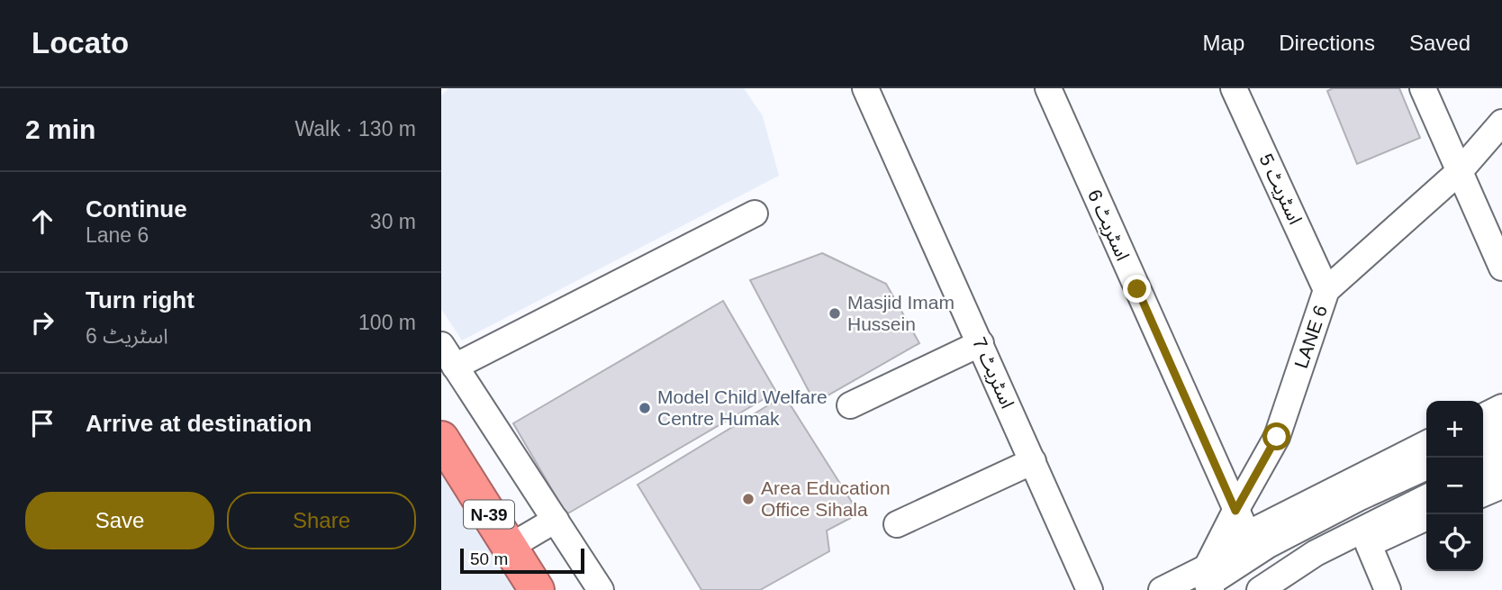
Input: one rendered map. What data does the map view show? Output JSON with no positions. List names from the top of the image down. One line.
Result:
{"streets":{"highway":["N-39"],"street":["اسٹریٹ 5","اسٹریٹ 6","LANE 6","اسٹریٹ 7"]},"crossings":[["اسٹریٹ 5","LANE 6"],["اسٹریٹ 6","LANE 6"]],"places":["Masjid Imam Hussein","Model Child Welfare Centre Humak","Area Education Office Sihala"],"scale_bar":"50 m","page":{"header":"Locato","nav":["Map","Directions","Saved"],"heading":["2 min","Walk · 130 m"],"list":[["Continue","Lane 6","30 m"],["Turn right","اسٹریٹ 6","100 m"],"Arrive at destination"],"map_buttons":["+","−"],"buttons":["Save","Share"],"scale":"50 m"}}
